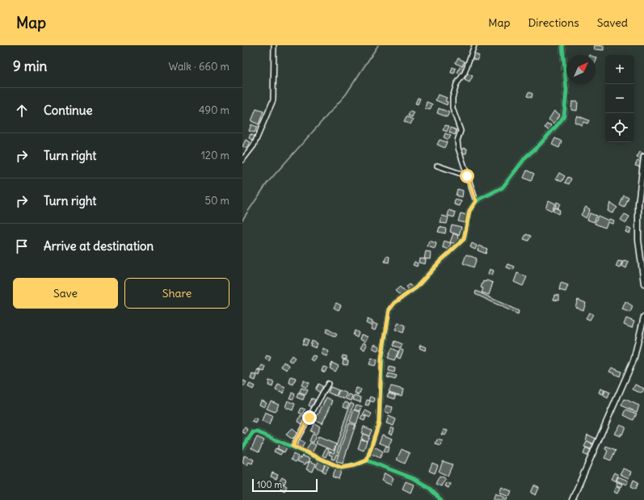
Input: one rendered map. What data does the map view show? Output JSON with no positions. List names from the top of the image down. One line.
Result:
{"scale_bar":"100 m","north":"top right","page":{"header":"Map","nav":["Map","Directions","Saved"],"heading":["9 min","Walk · 660 m"],"map_buttons":["+","−"],"list":[["Continue","490 m"],["Turn right","120 m"],["Turn right","50 m"],"Arrive at destination"],"buttons":["Save","Share"],"scale":"100 m"}}
